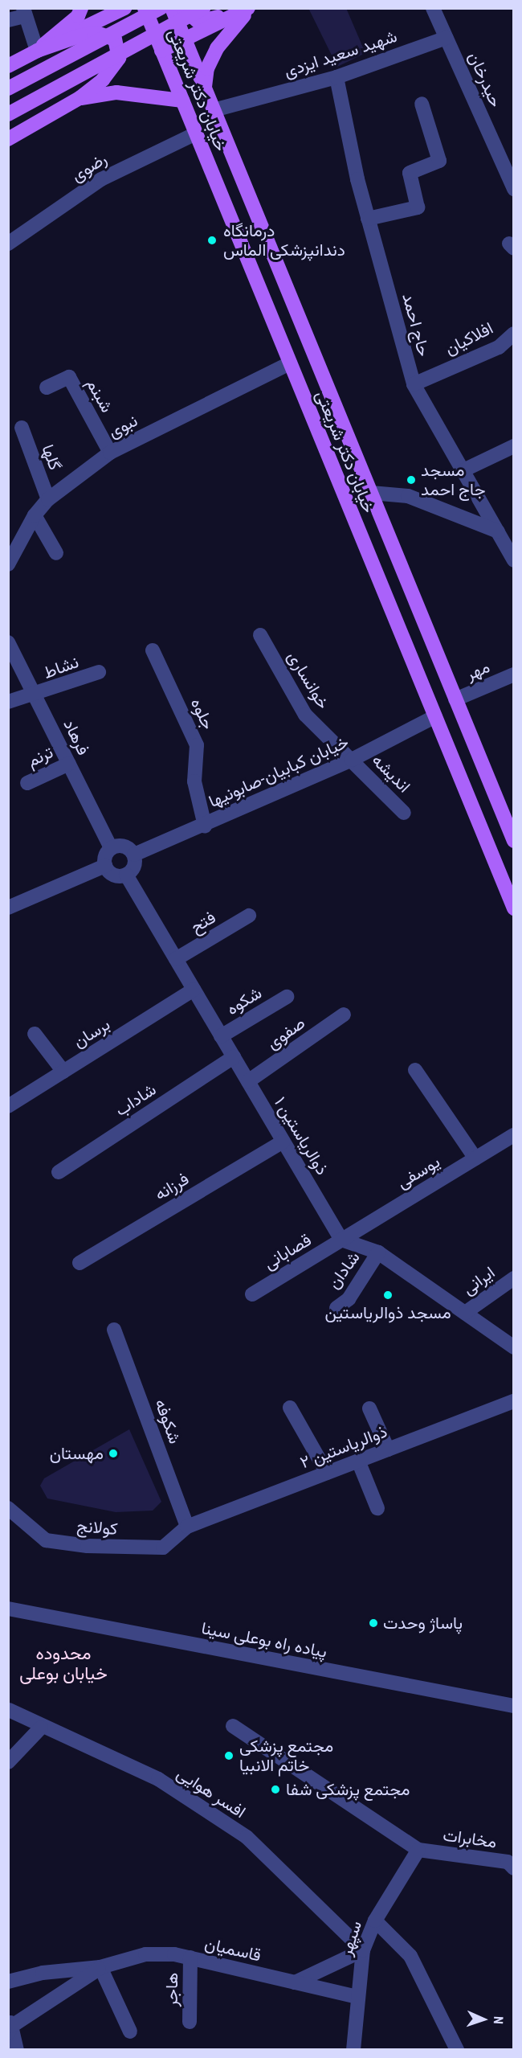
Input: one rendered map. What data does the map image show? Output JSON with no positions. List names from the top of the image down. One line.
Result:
{"streets":{"main road":["خیابان دکتر شریعتی"],"street":["شهید سعید ایزدی","حیدرخان","رضوی","حاج احمد","افلاکیان","شبنم","نبوی","گلها","نشاط","مهر","خوانساری","جلوه","فرهاد","ترنم","خیابان کبابیان-صابونیها","اندیشه","فتح","شکوه","برسان","صفوی","شاداب","ذوالریاستین ۱","یوسفی","فرزانه","قصابانی","شادان","ایرانی","شکوفه","ذوالریاستین ۲","کولانج","پیاده راه بوعلی سینا","افسر هوایی","مخابرات","سپهر","قاسمیان","هاجر"]},"crossings":[["شهید سعید ایزدی","حیدرخان"],["شهید سعید ایزدی","خیابان دکتر شریعتی"],["شهید سعید ایزدی","حاج احمد"],["خیابان دکتر شریعتی","رضوی"],["خیابان دکتر شریعتی","نبوی"],["خیابان دکتر شریعتی","مهر"],["خیابان دکتر شریعتی","خیابان کبابیان-صابونیها"],["حاج احمد","افلاکیان"],["شبنم","نبوی"],["نبوی","گلها"],["نشاط","فرهاد"],["خوانساری","خیابان کبابیان-صابونیها"],["خوانساری","اندیشه"],["جلوه","خیابان کبابیان-صابونیها"],["فرهاد","ترنم"],["فرهاد","خیابان کبابیان-صابونیها"],["فرهاد","ذوالریاستین ۱"],["خیابان کبابیان-صابونیها","اندیشه"],["خیابان کبابیان-صابونیها","ذوالریاستین ۱"],["فتح","ذوالریاستین ۱"],["شکوه","ذوالریاستین ۱"],["برسان","ذوالریاستین ۱"],["صفوی","ذوالریاستین ۱"],["شاداب","ذوالریاستین ۱"],["ذوالریاستین ۱","یوسفی"],["ذوالریاستین ۱","فرزانه"],["ذوالریاستین ۱","قصابانی"],["یوسفی","قصابانی"],["شکوفه","ذوالریاستین ۲"],["شکوفه","کولانج"],["ذوالریاستین ۲","کولانج"],["افسر هوایی","سپهر"],["مخابرات","سپهر"],["سپهر","قاسمیان"],["قاسمیان","هاجر"]],"districts":["محدوده خیابان بوعلی"],"places":["درمانگاه دندانپزشکی الماس","مسجد جاج احمد","مسجد ذوالریاستین","مهستان","پاساژ وحدت","مجتمع پزشکی خاتم الانبیا","مجتمع پزشکی شفا"],"north":"right"}
